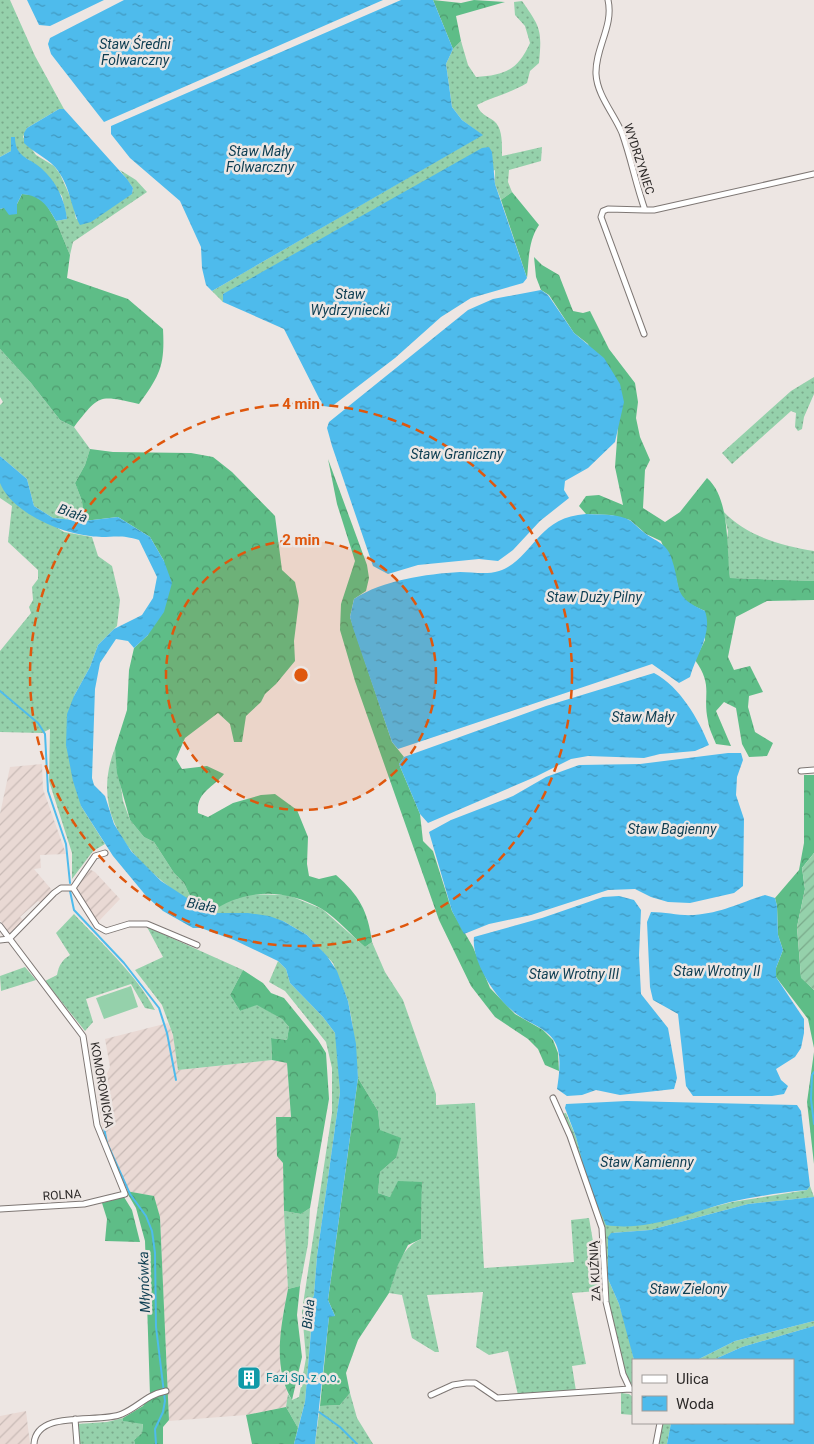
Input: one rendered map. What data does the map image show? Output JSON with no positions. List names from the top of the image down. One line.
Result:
{"streets":{"street":["WYDRZYNIEC","KOMOROWICKA","ROLNA","ZA KUŹNIĄ"]},"crossings":[["KOMOROWICKA","ROLNA"]],"water":["Staw Średni Folwarczny","Staw Mały Folwarczny","Staw Wydrzyniecki","Staw Graniczny","Biała","Staw Duży Pilny","Staw Mały","Staw Bagienny","Staw Wrotny II","Staw Wrotny III","Staw Kamienny","Młynówka","Staw Zielony"],"places":{"building":["Fazi Sp. z o.o."]},"legend":["Ulica","Woda"],"rings":["4 min","2 min"]}
